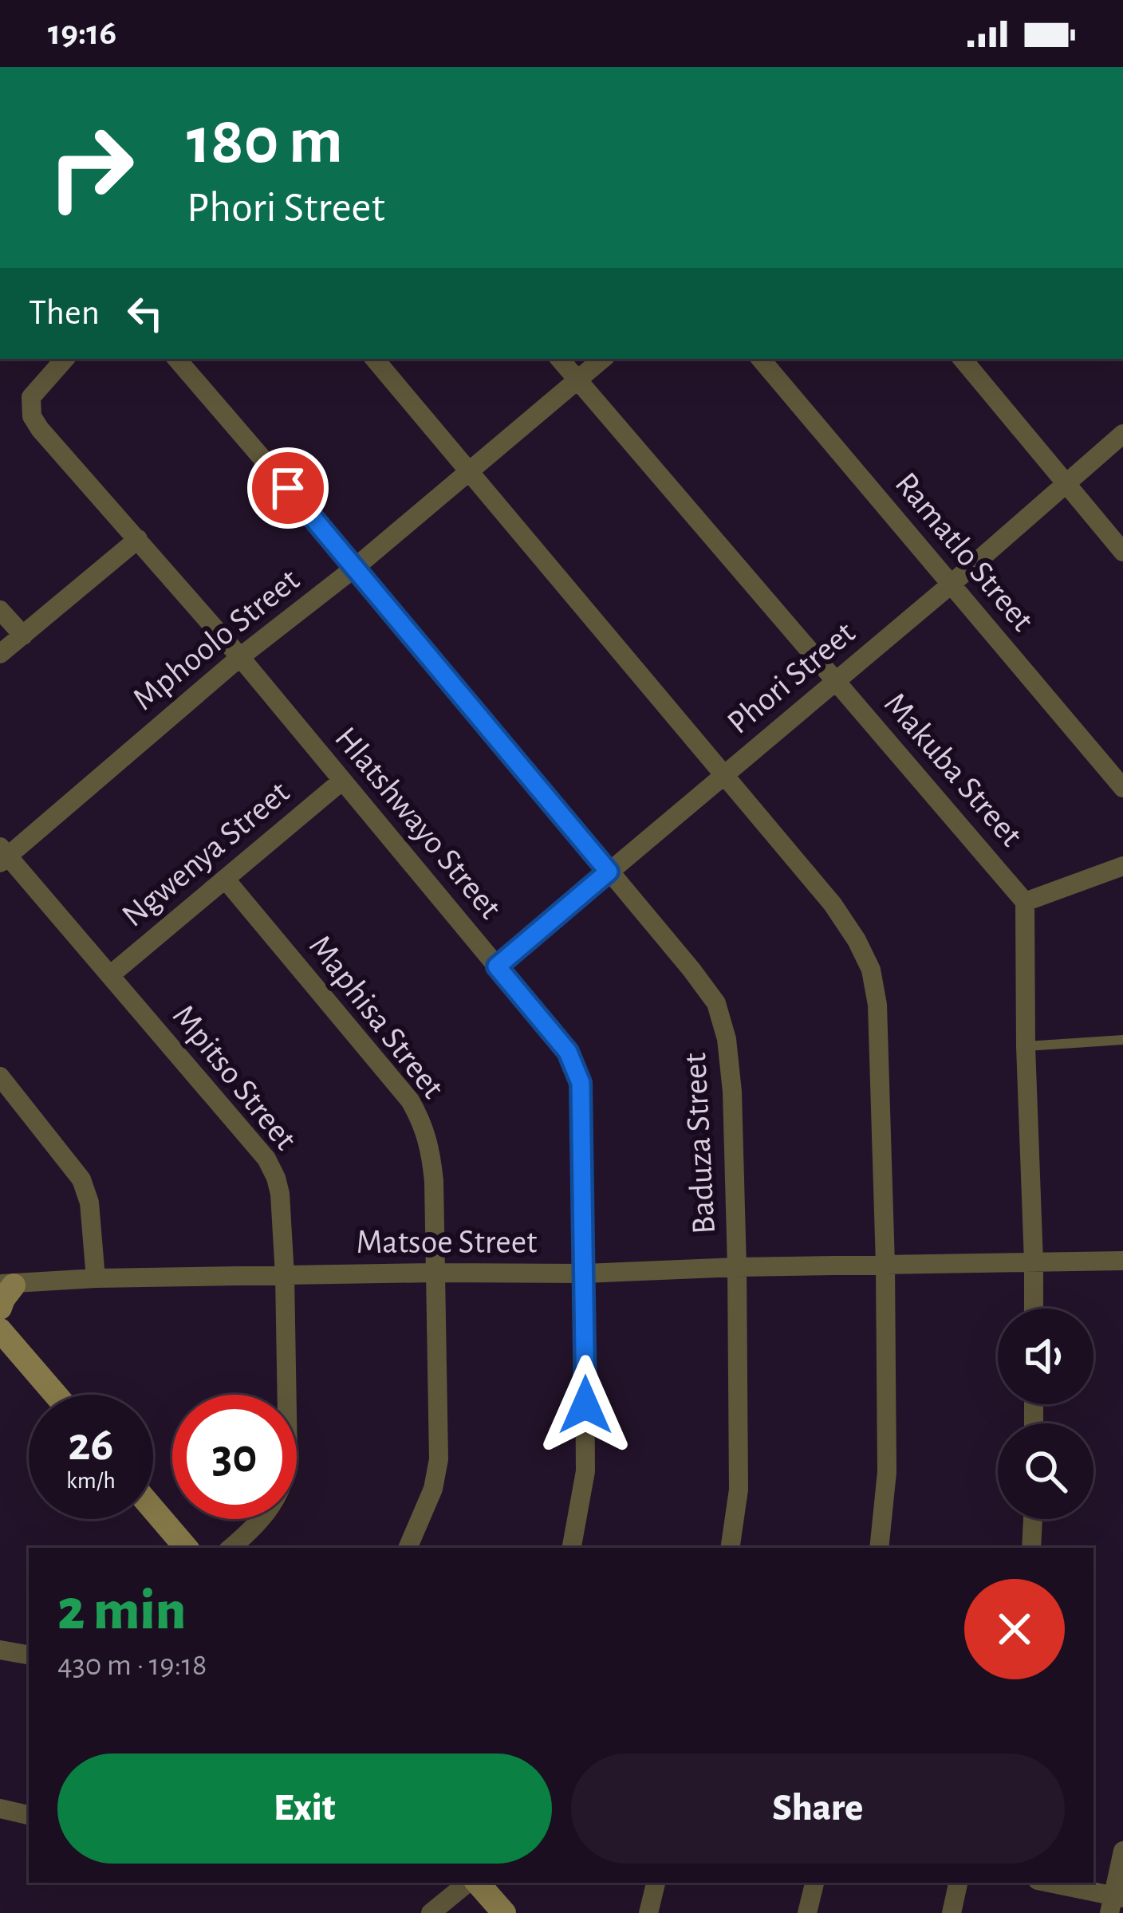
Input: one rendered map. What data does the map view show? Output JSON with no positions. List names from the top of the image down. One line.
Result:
{"streets":{"street":["Ramatlo Street","Mphoolo Street","Phori Street","Makuba Street","Hlatshwayo Street","Ngwenya Street","Maphisa Street","Mpitso Street","Baduza Street","Matsoe Street"]},"crossings":[["Ramatlo Street","Phori Street"],["Mphoolo Street","Makuba Street"],["Mphoolo Street","Hlatshwayo Street"],["Mphoolo Street","Mpitso Street"],["Mphoolo Street","Baduza Street"],["Phori Street","Makuba Street"],["Phori Street","Hlatshwayo Street"],["Phori Street","Baduza Street"],["Hlatshwayo Street","Ngwenya Street"],["Hlatshwayo Street","Matsoe Street"],["Ngwenya Street","Maphisa Street"],["Ngwenya Street","Mpitso Street"],["Maphisa Street","Matsoe Street"],["Mpitso Street","Matsoe Street"],["Baduza Street","Matsoe Street"]],"page":{"status":"19:16","turn":["180 m","Phori Street"],"then":"Then","speed":"26 km/h","limit":"30","heading":["2 min","430 m · 19:18"],"buttons":["Exit","Share"]}}
